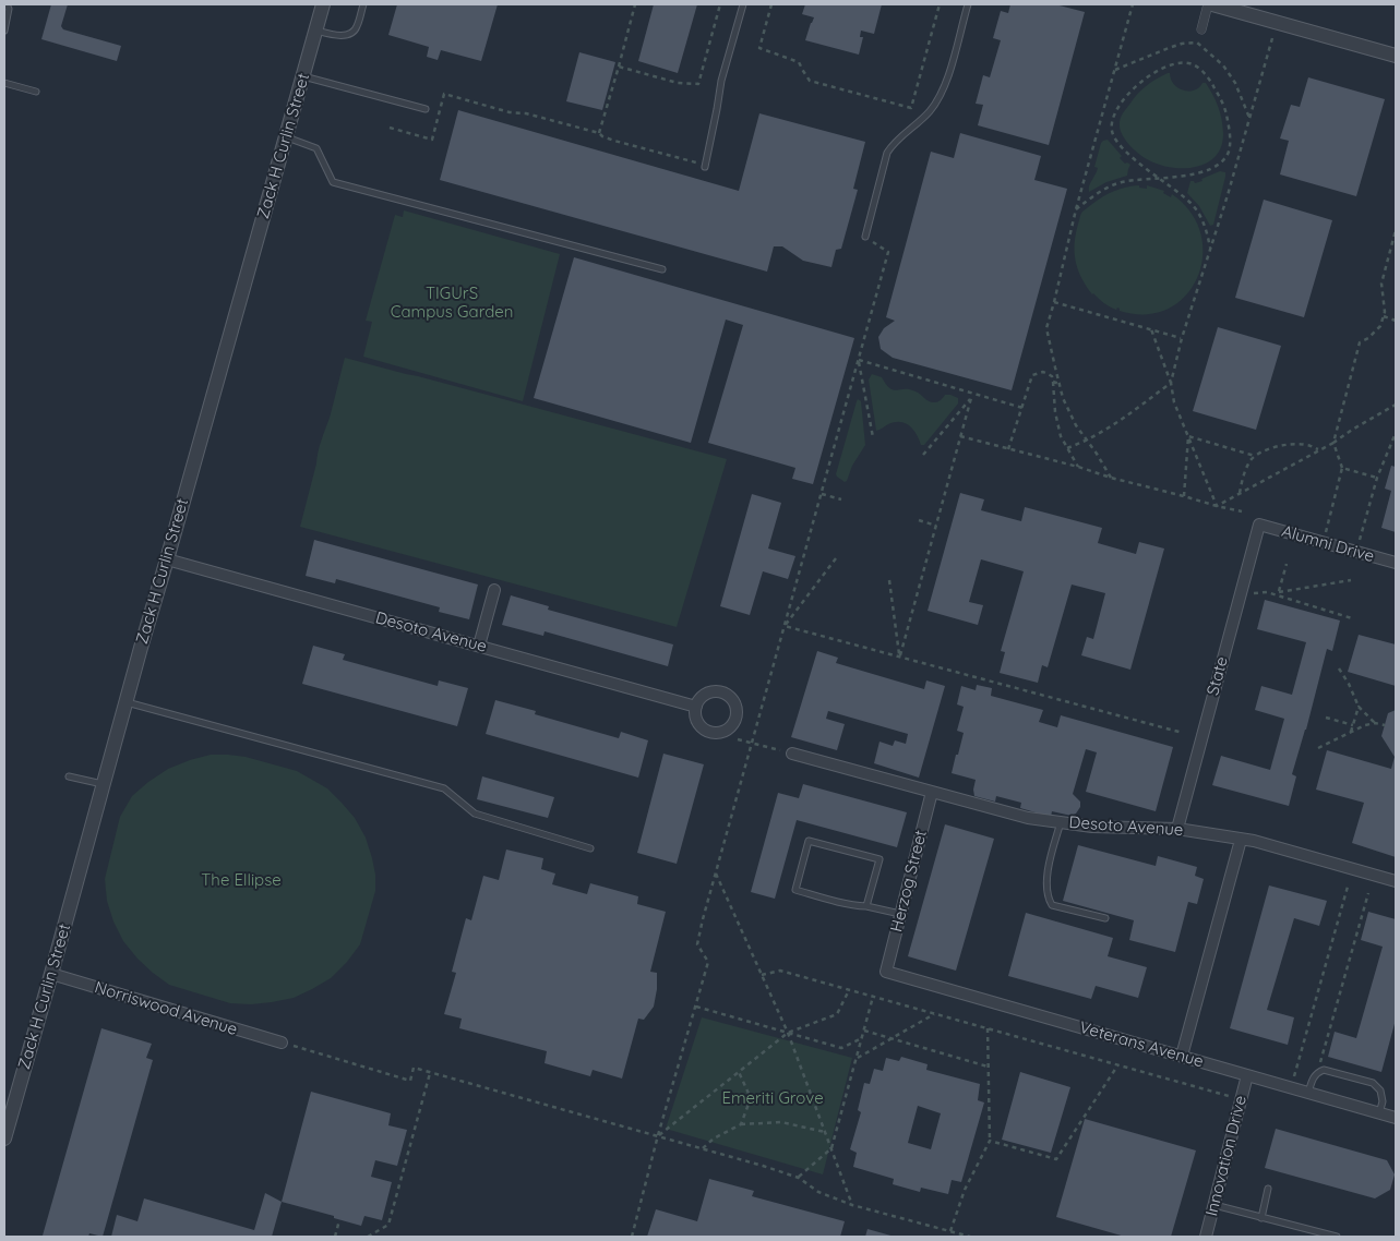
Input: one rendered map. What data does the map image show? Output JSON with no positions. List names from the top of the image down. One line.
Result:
{"streets":{"street":["Zack H Curlin Street","Alumni Drive","Desoto Avenue","State","Herzog Street","Norriswood Avenue","Veterans Avenue","Innovation Drive"]},"crossings":[["Zack H Curlin Street","Desoto Avenue"],["Zack H Curlin Street","Norriswood Avenue"],["Alumni Drive","State"],["Desoto Avenue","State"],["Desoto Avenue","Herzog Street"],["Herzog Street","Veterans Avenue"],["Veterans Avenue","Innovation Drive"]],"parks":["TIGUrS Campus Garden","The Ellipse","Emeriti Grove"]}
